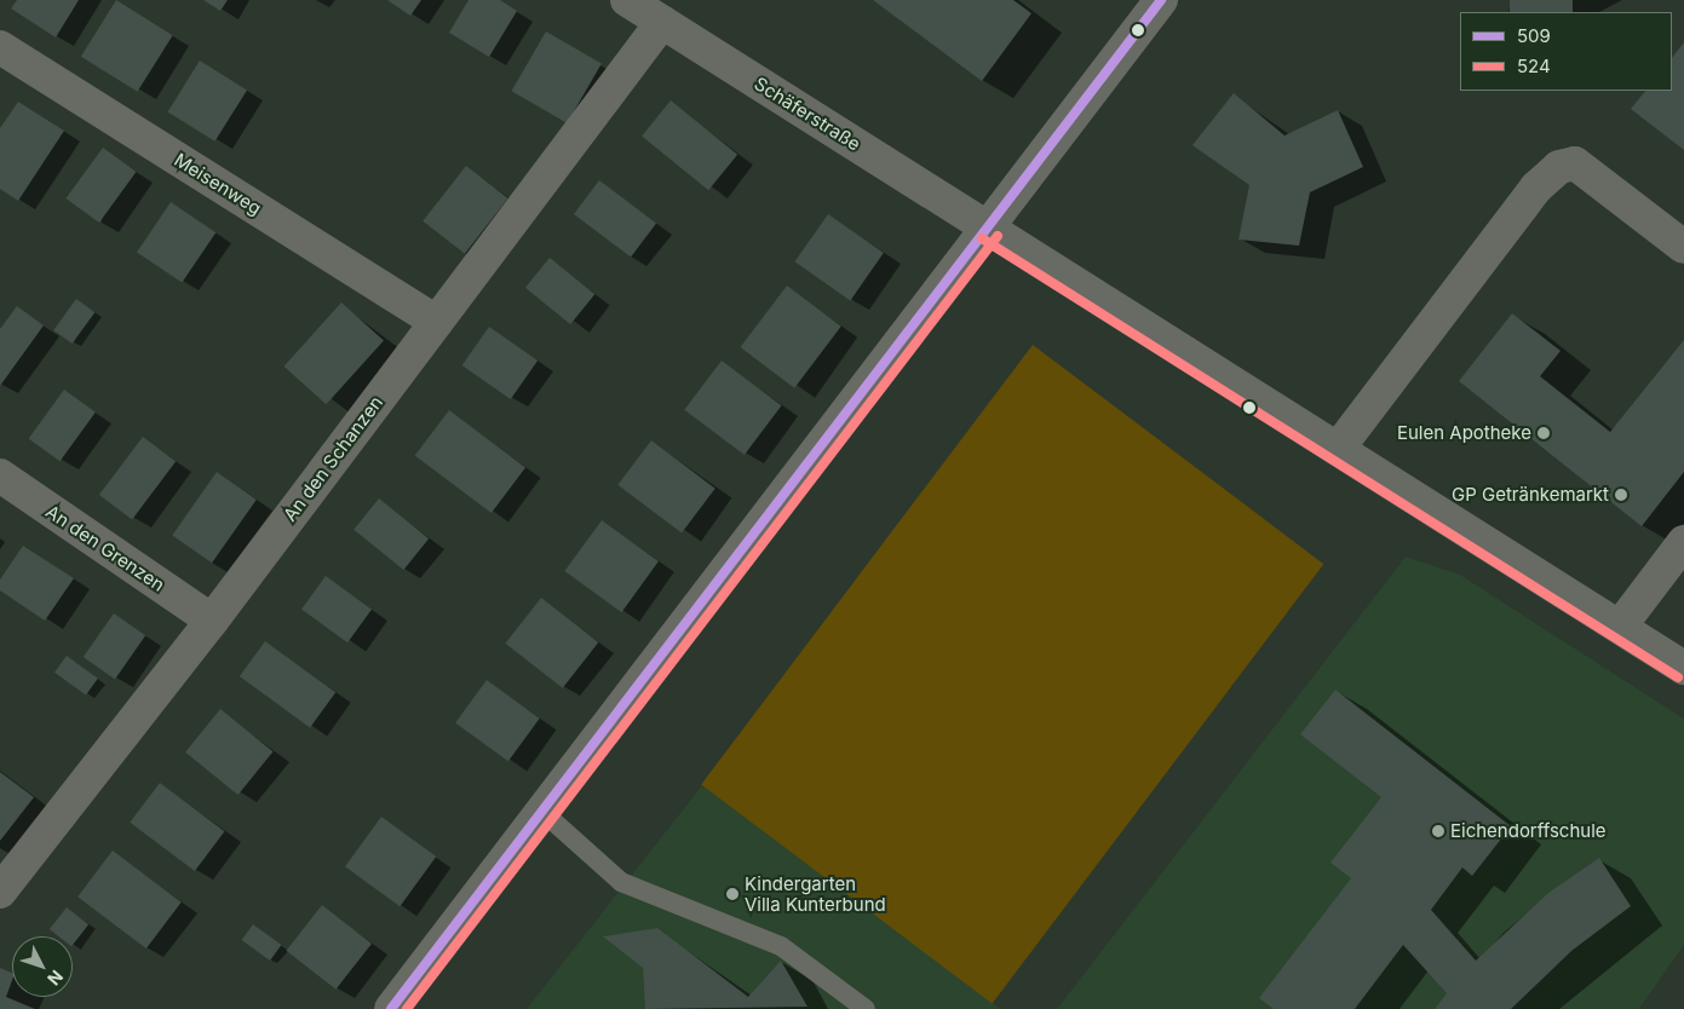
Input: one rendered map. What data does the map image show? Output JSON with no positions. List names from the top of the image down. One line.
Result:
{"streets":{"street":["Schäferstraße","Meisenweg","An den Schanzen","An den Grenzen"]},"crossings":[["Schäferstraße","An den Schanzen"],["Meisenweg","An den Schanzen"],["An den Schanzen","An den Grenzen"]],"places":["Eulen Apotheke","GP Getränkemarkt","Eichendorffschule","Kindergarten Villa Kunterbund"],"lines":["transit line 509","transit line 524"],"legend":["509","524"],"north":"bottom right"}
